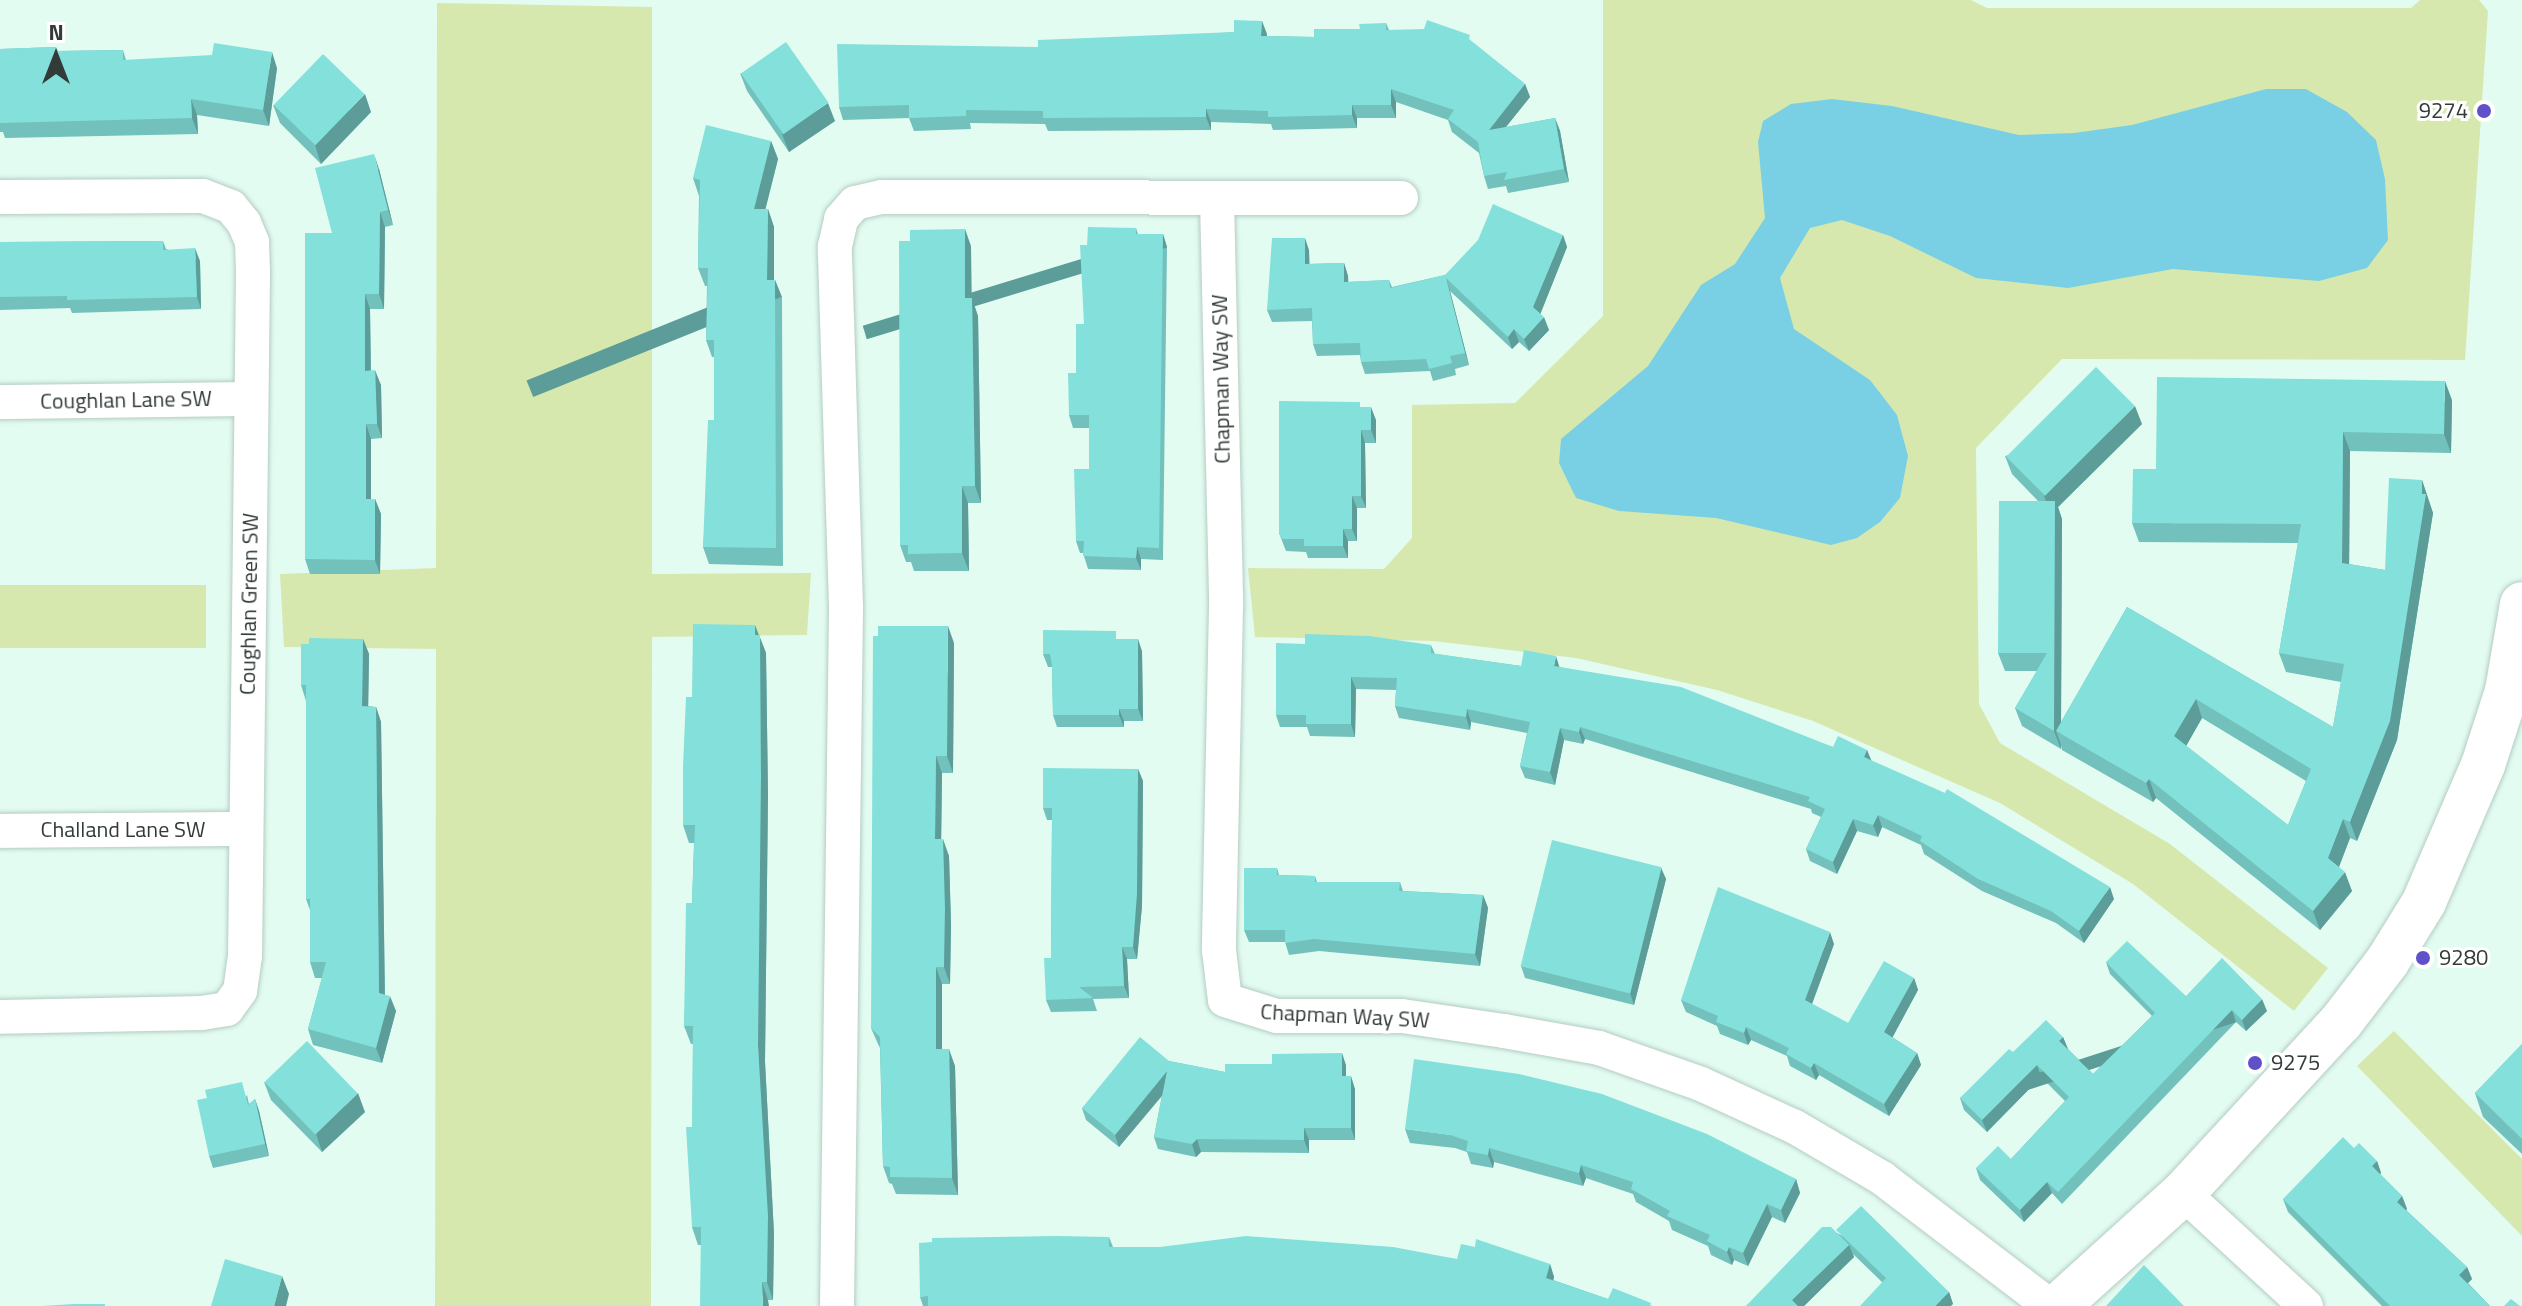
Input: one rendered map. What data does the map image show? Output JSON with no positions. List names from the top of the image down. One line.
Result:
{"streets":{"street":["Chapman Way SW","Coughlan Lane SW","Coughlan Green SW","Challand Lane SW"]},"crossings":[["Coughlan Lane SW","Coughlan Green SW"],["Coughlan Green SW","Challand Lane SW"]],"places":["9274","9280","9275"],"north":"top"}
